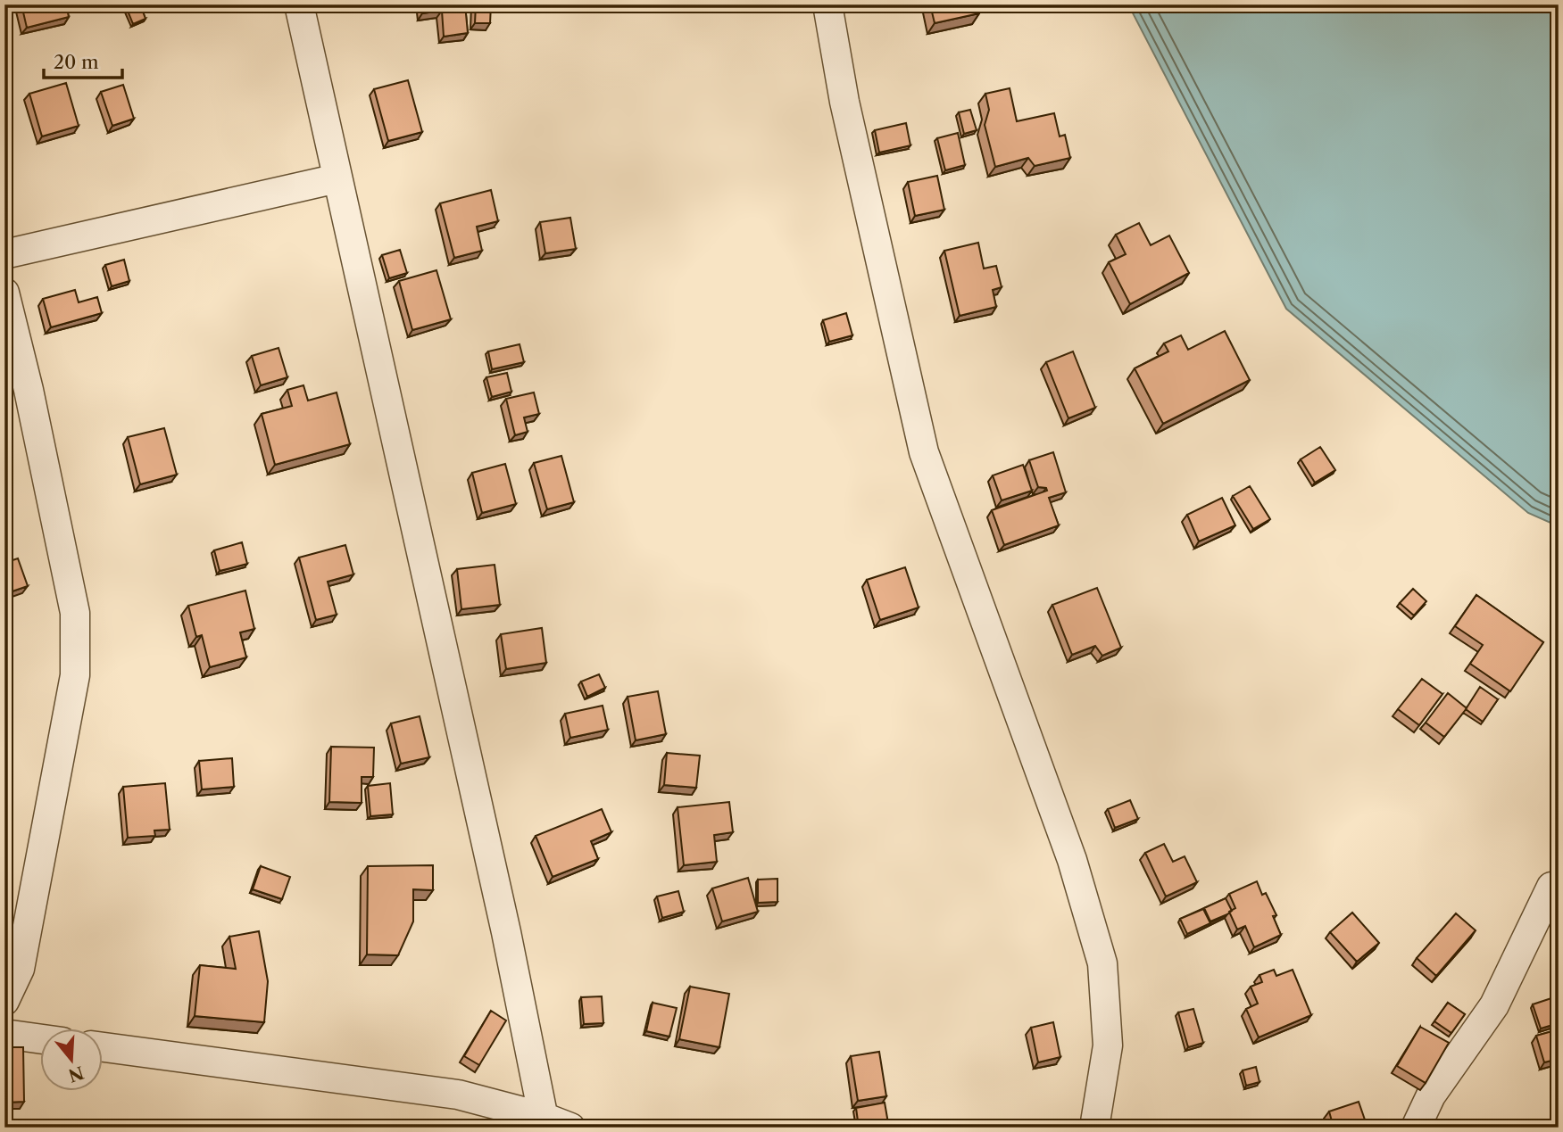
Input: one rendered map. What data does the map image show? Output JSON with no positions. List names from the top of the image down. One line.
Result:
{"scale_bar":"20 m","north":"bottom"}
